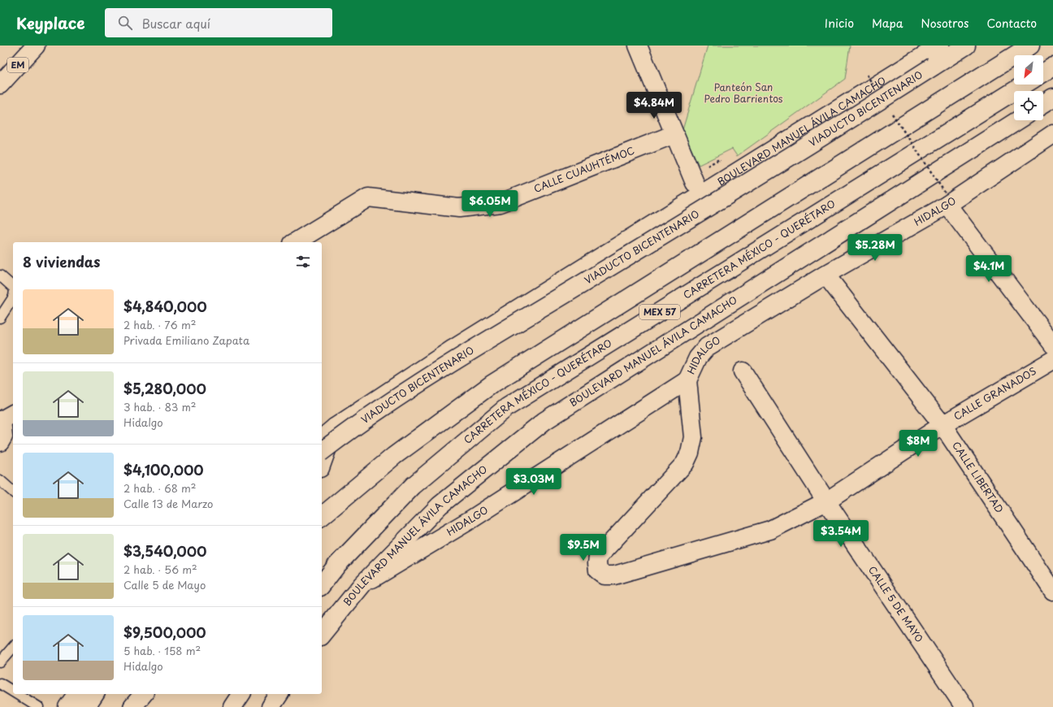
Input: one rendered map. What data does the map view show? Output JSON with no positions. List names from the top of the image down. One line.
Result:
{"streets":{"main road":["EM","VIADUCTO BICENTENARIO","BOULEVARD MANUEL ÁVILA CAMACHO","CALLE CUAUHTÉMOC","HIDALGO","CARRETERA MÉXICO - QUERÉTARO","MEX 57","CALLE GRANADOS","CALLE LIBERTAD","CALLE 5 DE MAYO"]},"crossings":[["VIADUCTO BICENTENARIO","BOULEVARD MANUEL ÁVILA CAMACHO"],["BOULEVARD MANUEL ÁVILA CAMACHO","HIDALGO"],["HIDALGO","CALLE GRANADOS"],["HIDALGO","CALLE LIBERTAD"],["CALLE GRANADOS","CALLE LIBERTAD"],["CALLE GRANADOS","CALLE 5 DE MAYO"]],"parks":["Panteón San Pedro Barrientos"],"north":"bottom left","page":{"header":"Keyplace","search":"Buscar aquí","nav":["Inicio","Mapa","Nosotros","Contacto"],"price":["$4.84M","$6.05M","$5.28M","$4.1M","$8M","$3.03M","$3.54M","$9.5M"],"heading":"8 viviendas","list":[{"name":"$4,840,000","note":"2 hab. · 76 m² · Privada Emiliano Zapata"},{"name":"$5,280,000","note":"3 hab. · 83 m² · Hidalgo"},{"name":"$4,100,000","note":"2 hab. · 68 m² · Calle 13 de Marzo"},{"name":"$3,540,000","note":"2 hab. · 56 m² · Calle 5 de Mayo"},{"name":"$9,500,000","note":"5 hab. · 158 m² · Hidalgo"}]}}
